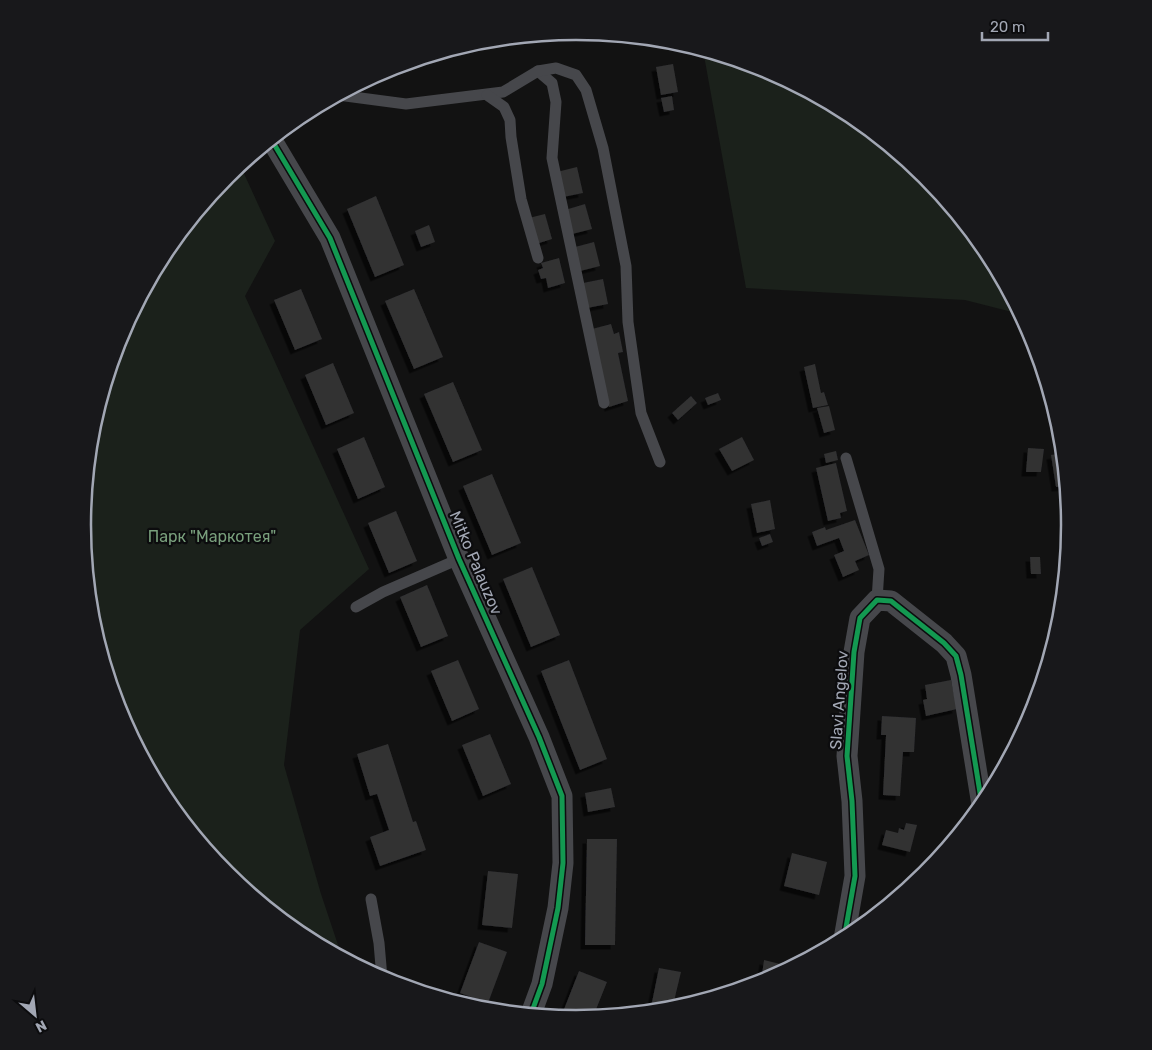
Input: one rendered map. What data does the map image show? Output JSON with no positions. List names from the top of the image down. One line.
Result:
{"streets":{"street":["Mitko Palauzov","Slavi Angelov"]},"parks":["Парк \"Маркотея\""],"scale_bar":"20 m","north":"bottom right"}
